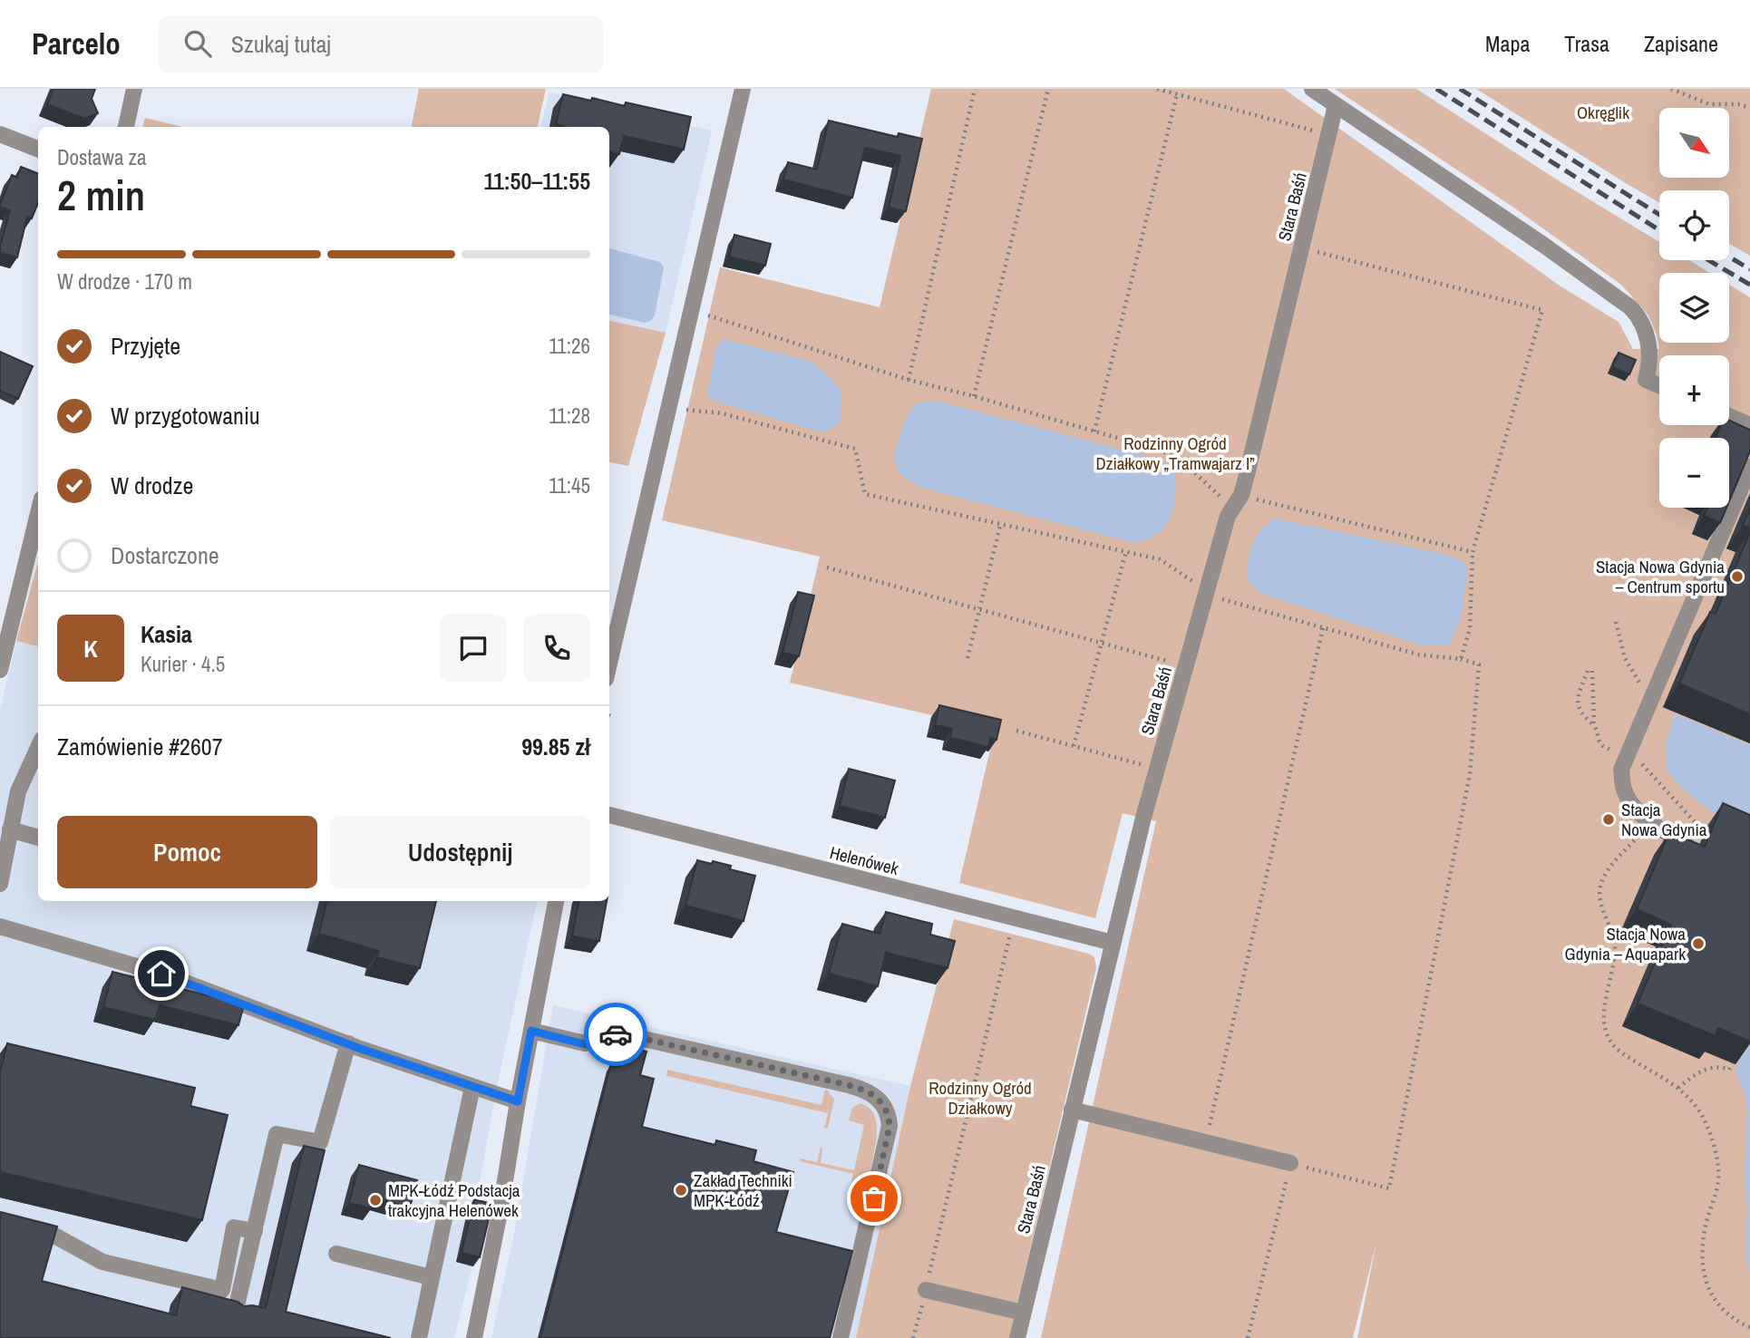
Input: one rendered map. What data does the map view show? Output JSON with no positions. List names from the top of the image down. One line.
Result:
{"streets":{"street":["Stara Baśń","Helenówek"]},"crossings":[["Stara Baśń","Helenówek"]],"parks":["Okręglik","Rodzinny Ogród Działkowy „Tramwajarz I”","Rodzinny Ogród Działkowy"],"places":["Stacja Nowa Gdynia – Centrum sportu","Stacja Nowa Gdynia","Stacja Nowa Gdynia – Aquapark","Zakład Techniki MPK-Łódź","MPK-Łódź Podstacja trakcyjna Helenówek"],"north":"bottom right","page":{"header":"Parcelo","search":"Szukaj tutaj","nav":["Mapa","Trasa","Zapisane"],"map_buttons":["+","−"],"heading":["2 min","Dostawa za","11:50–11:55"],"panel":["Kasia","Kurier · 4.5","Zamówienie #2607","99.85 zł"],"bar":"W drodze · 170 m","list":[["Przyjęte","11:26"],["W przygotowaniu","11:28"],["W drodze","11:45"],"Dostarczone"],"round":"K","buttons":["Pomoc","Udostępnij"]}}
